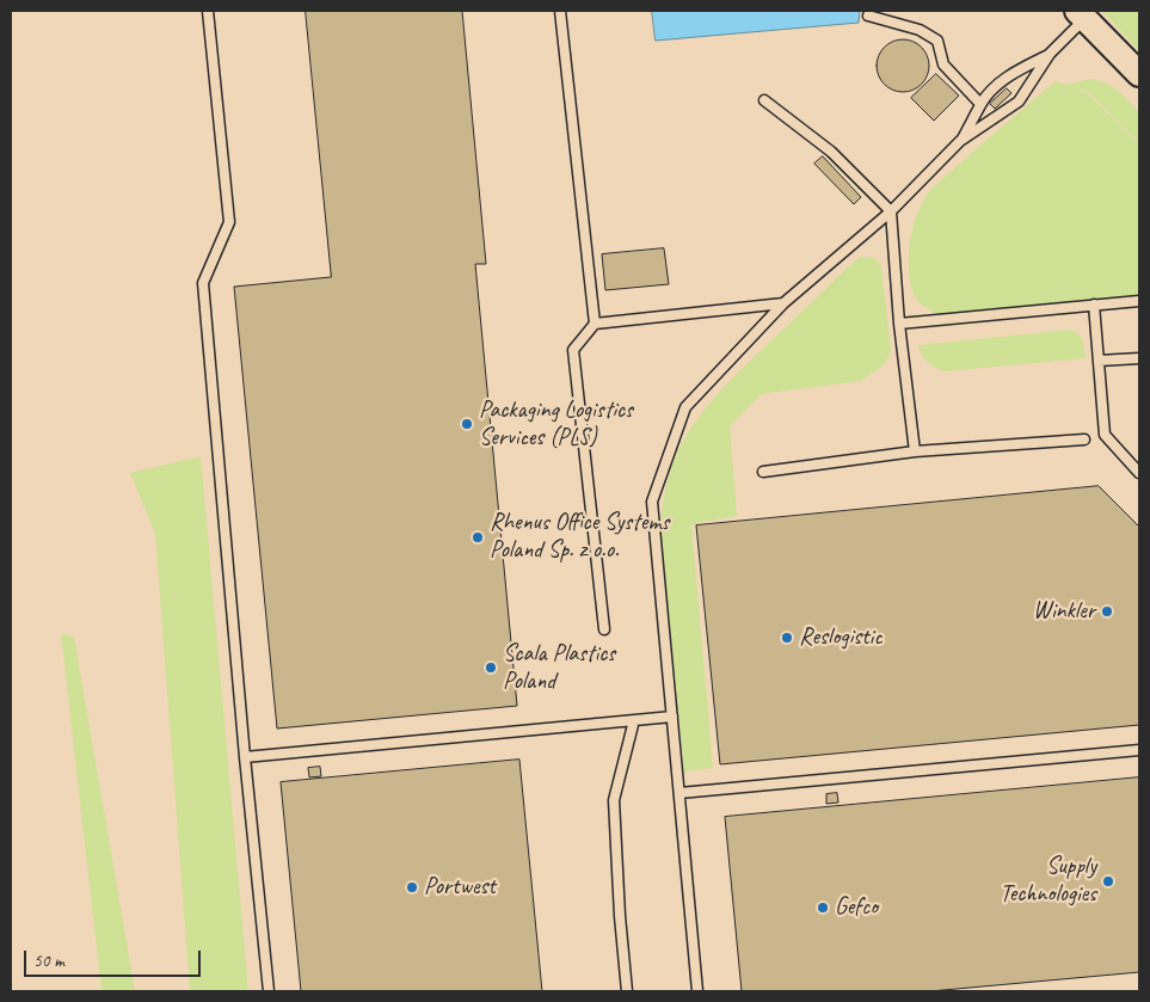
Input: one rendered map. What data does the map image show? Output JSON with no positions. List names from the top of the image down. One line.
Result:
{"places":["Packaging Logistics Services (PLS)","Rhenus Office Systems Poland Sp. z o.o.","Winkler","Reslogistic","Scala Plastics Poland","Supply Technologies","Portwest","Gefco"],"scale_bar":"50 m"}
